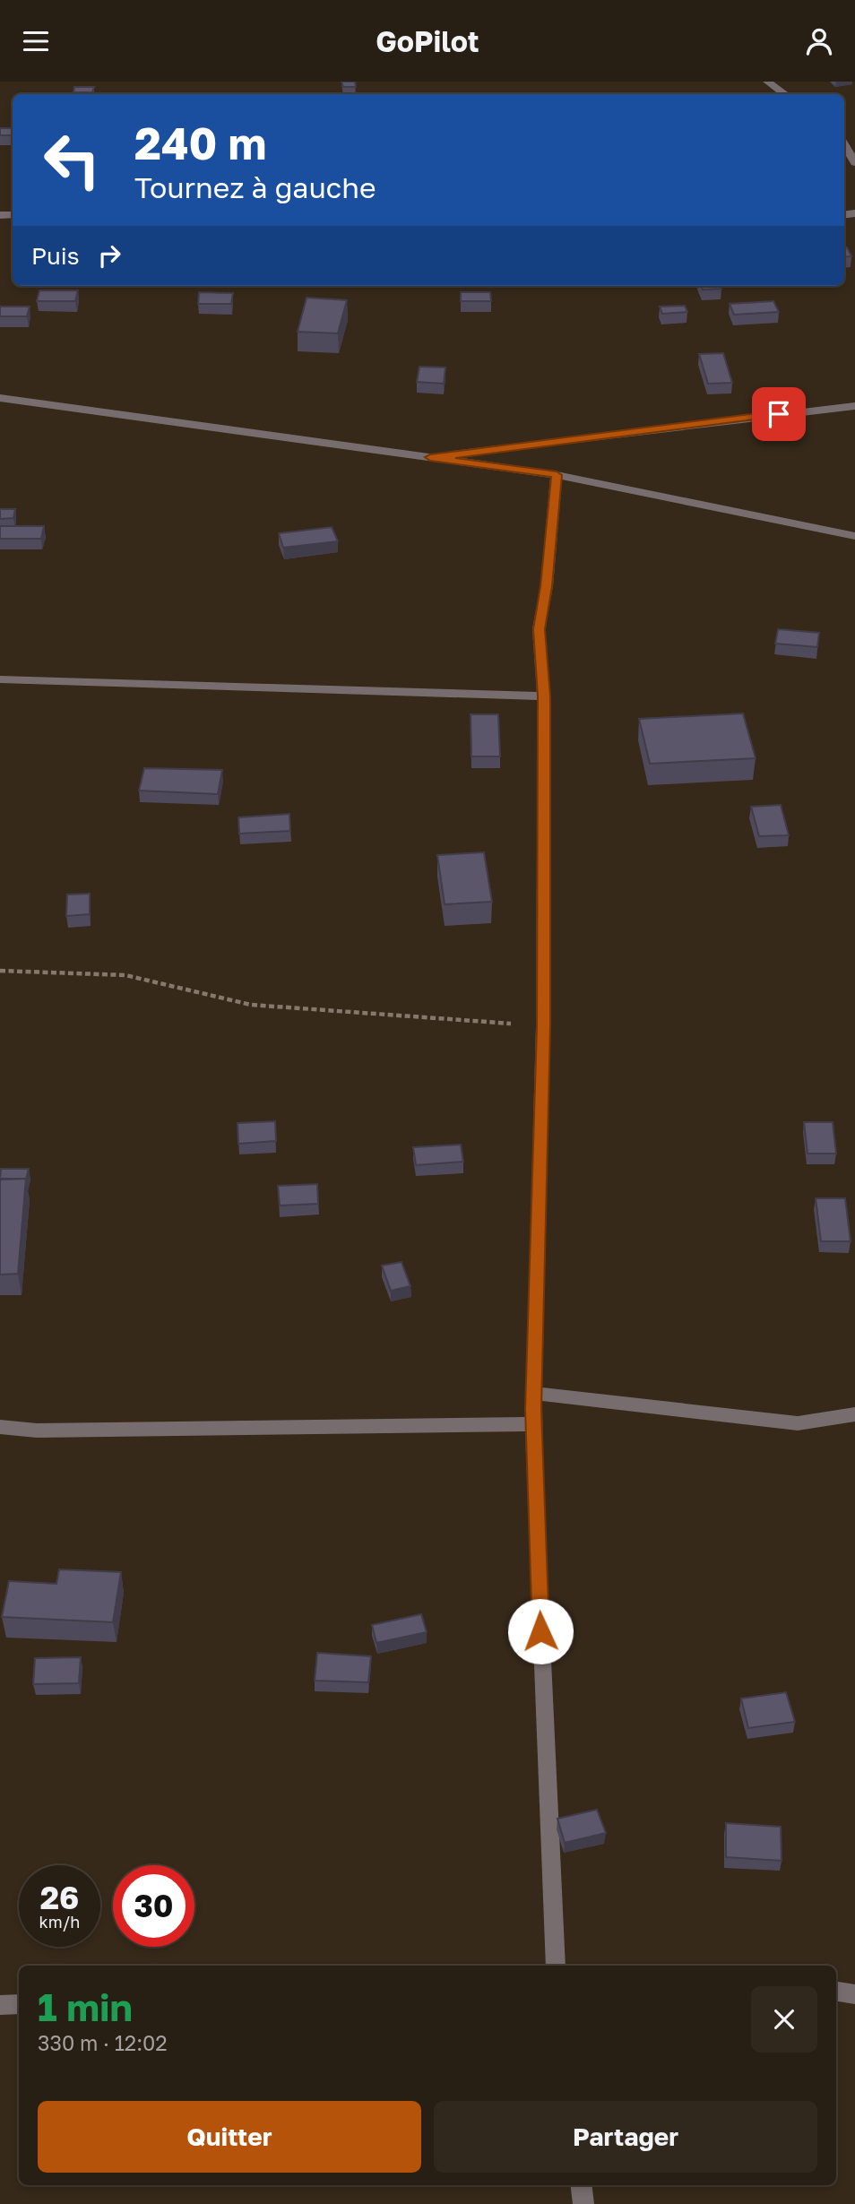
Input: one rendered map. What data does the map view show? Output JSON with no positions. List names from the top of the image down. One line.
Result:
{"page":{"header":"GoPilot","turn":["240 m","Tournez à gauche"],"then":"Puis","speed":"26 km/h","limit":"30","heading":["1 min","330 m · 12:02"],"buttons":["Quitter","Partager"]}}
